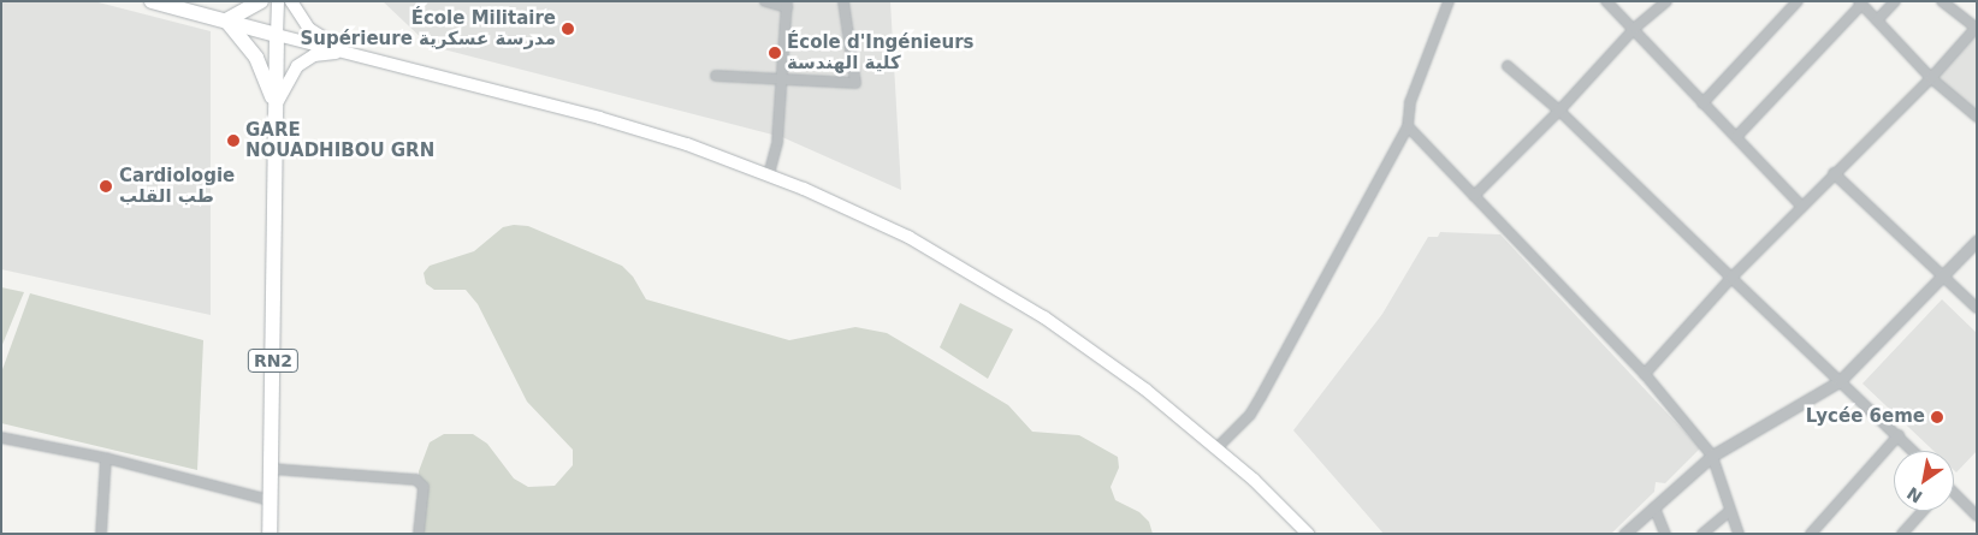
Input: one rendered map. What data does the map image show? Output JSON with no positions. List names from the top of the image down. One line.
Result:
{"streets":{"highway":["RN2"]},"places":["École Militaire Supérieure مدرسة عسكرية","École d'Ingénieurs كلية الهندسة","GARE NOUADHIBOU GRN","Cardiologie طب القلب","Lycée 6eme"],"north":"bottom left"}
